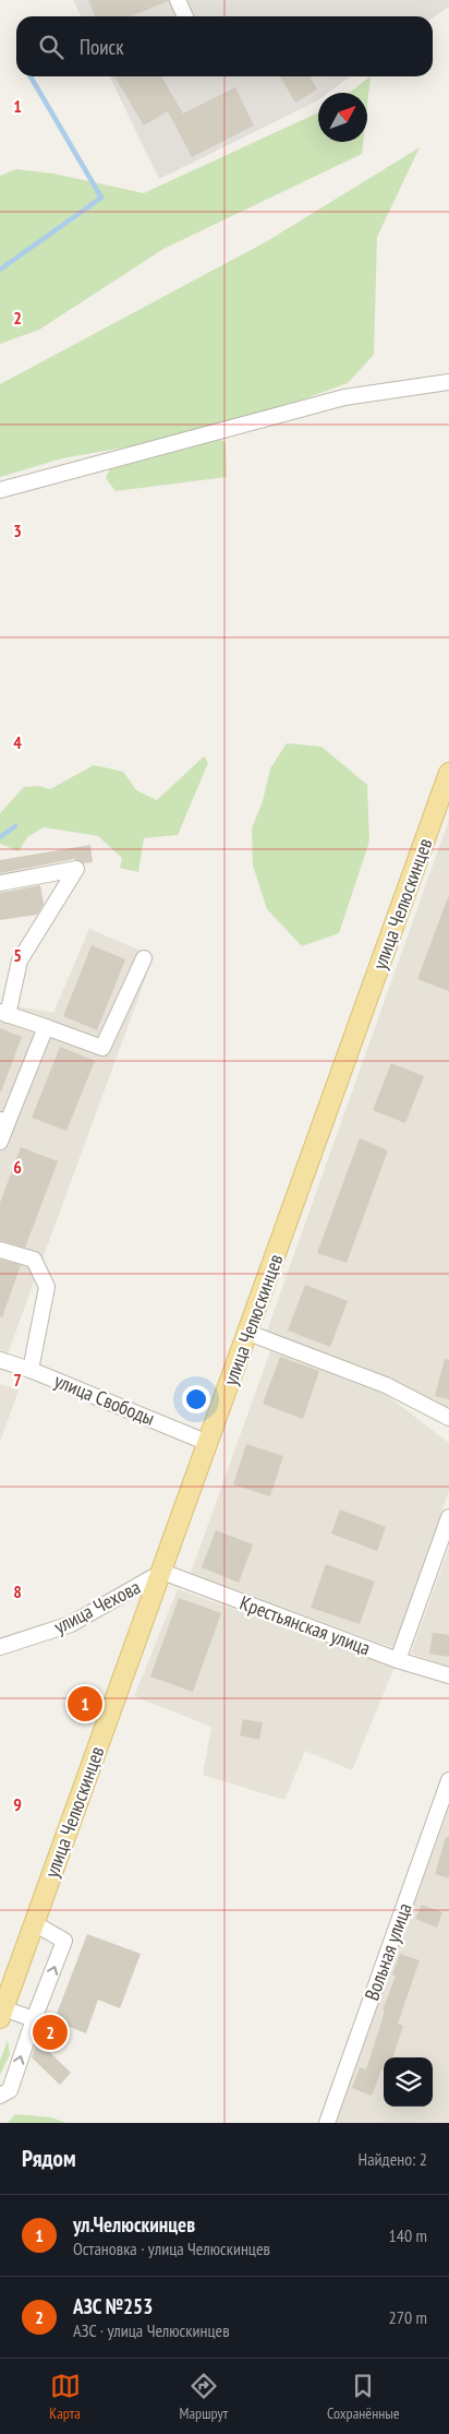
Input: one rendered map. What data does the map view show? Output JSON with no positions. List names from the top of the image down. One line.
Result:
{"streets":{"main road":["улица Челюскинцев"],"street":["улица Свободы","улица Чехова","Крестьянская улица","Вольная улица"]},"crossings":[["улица Челюскинцев","улица Свободы"],["улица Челюскинцев","улица Чехова"],["улица Челюскинцев","Крестьянская улица"],["улица Чехова","Крестьянская улица"]],"north":"top right","page":{"search":"Поиск","pins":["1","2"],"heading":["Рядом","Найдено: 2"],"list":[{"mark":"1","name":"ул.Челюскинцев","note":"Остановка · улица Челюскинцев","value":"140 m"},{"mark":"2","name":"АЗС №253","note":"АЗС · улица Челюскинцев","value":"270 m"}],"nav":["Карта","Маршрут","Сохранённые"]},"grid":{"rows":["1","2","3","4","5","6","7","8","9"]}}
